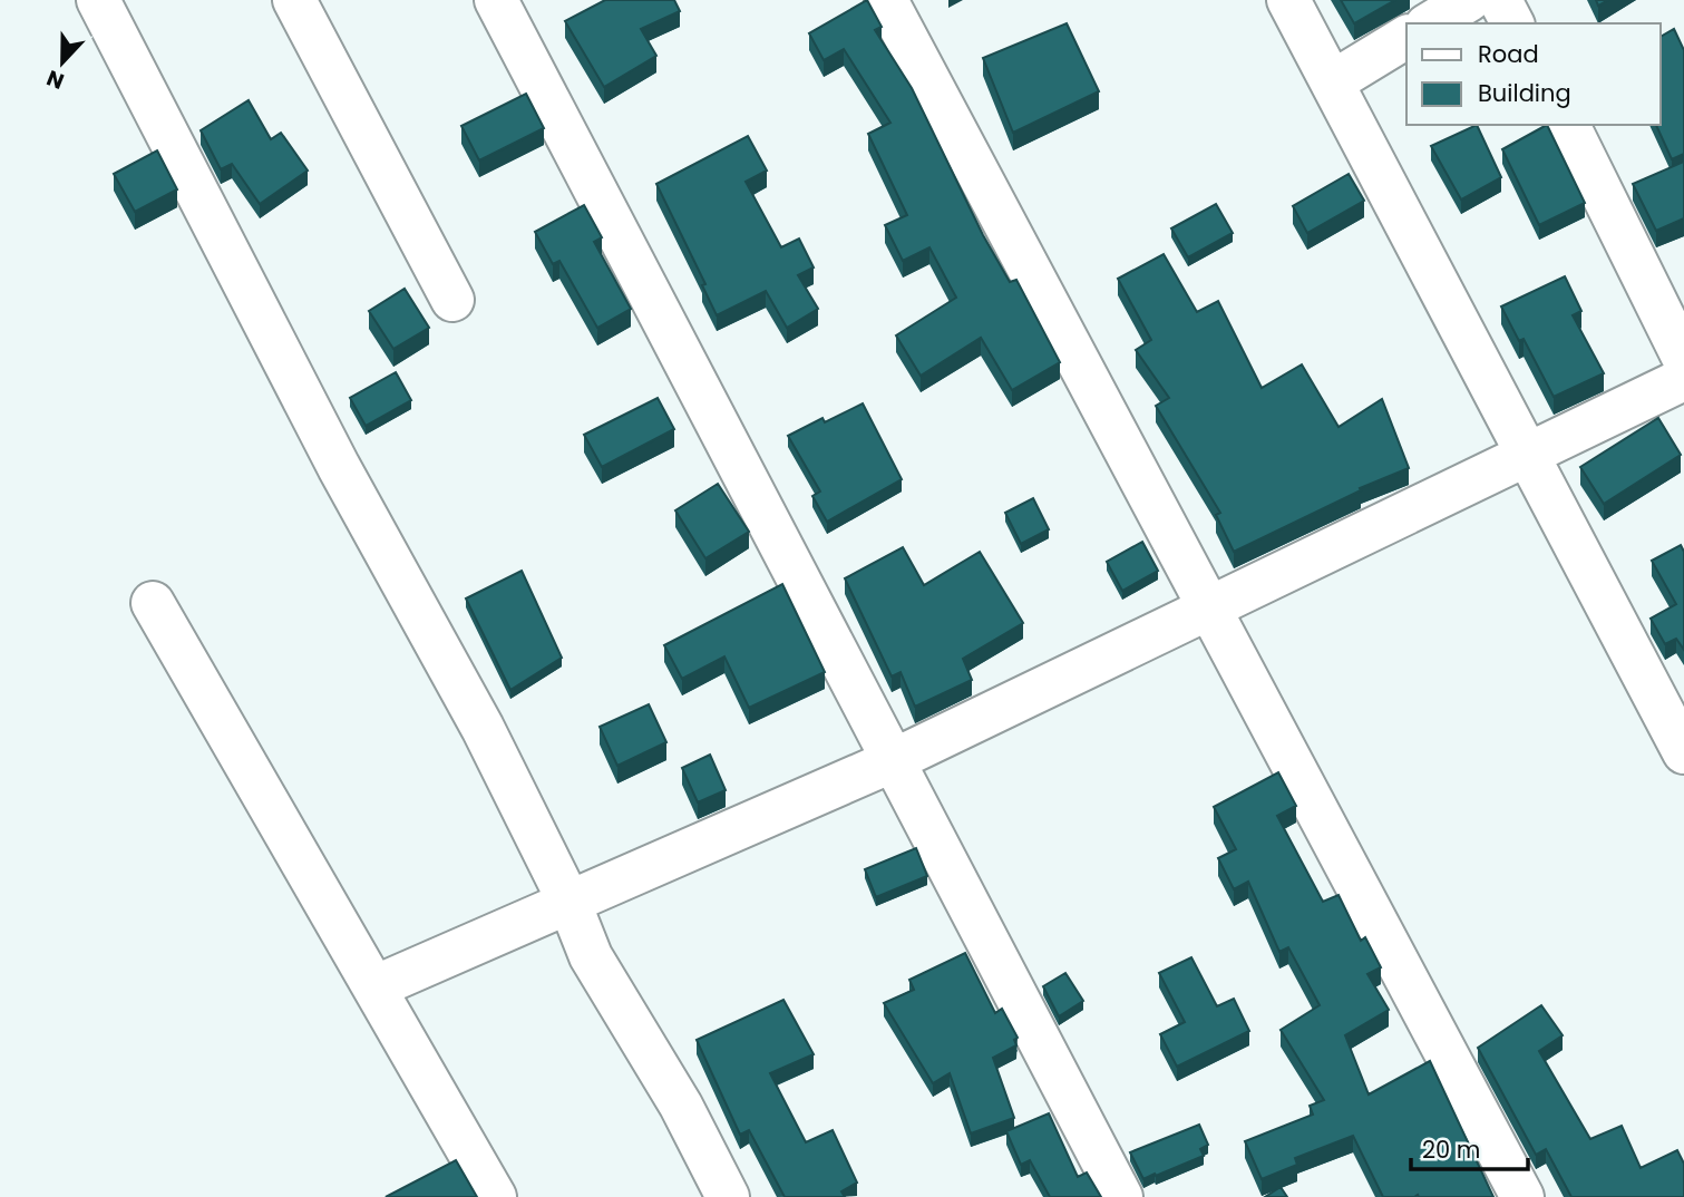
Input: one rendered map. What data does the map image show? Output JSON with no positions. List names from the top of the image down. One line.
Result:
{"legend":["Road","Building"],"scale_bar":"20 m","north":"bottom"}
